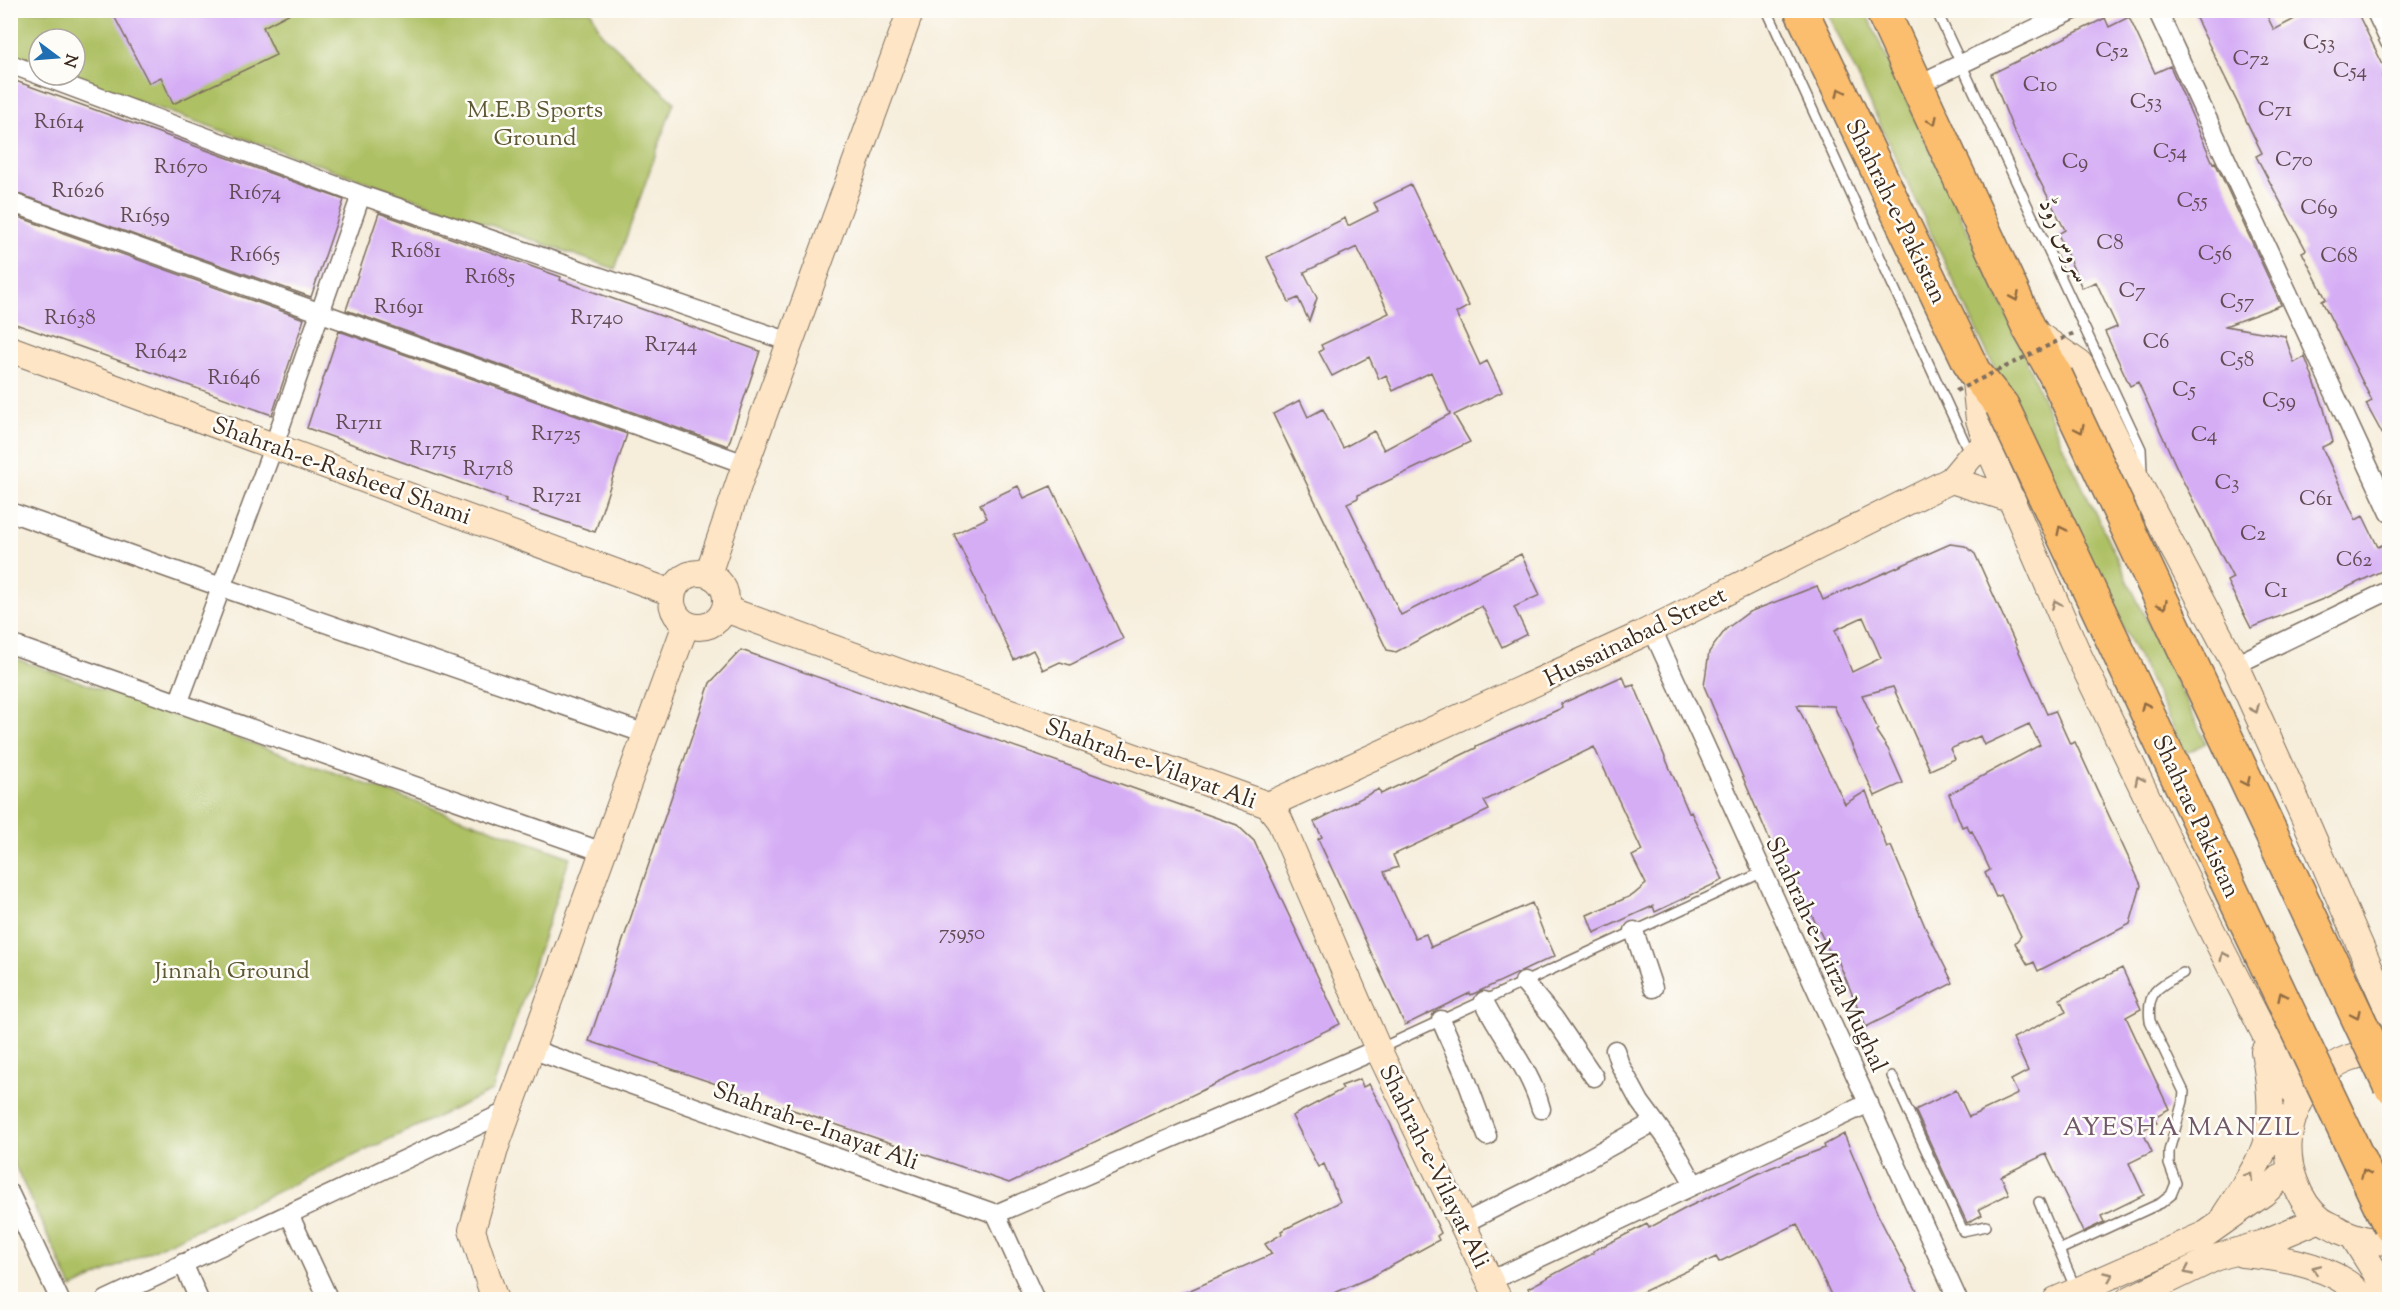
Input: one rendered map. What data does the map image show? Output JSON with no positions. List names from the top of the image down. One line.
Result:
{"streets":{"highway":["Shahrah-e-Pakistan","Shahrae Pakistan"],"street":["Shahrah-e-Rasheed Shami","Hussainabad Street","Shahrah-e-Vilayat Ali","Shahrah-e-Mirza Mughal","Shahrah-e-Inayat Ali"],"lane":["سروس روڈ"]},"crossings":[["Shahrah-e-Pakistan","Shahrae Pakistan"],["Shahrah-e-Rasheed Shami","Shahrah-e-Vilayat Ali"],["Hussainabad Street","Shahrah-e-Vilayat Ali"],["Hussainabad Street","Shahrah-e-Mirza Mughal"]],"districts":["AYESHA MANZIL"],"parks":["M.E.B Sports Ground","Jinnah Ground"],"house_numbers":["C53","C52","C72","C54","C10","C53","C71","R1614","C54","C70","C9","R1670","R1626","R1674","C55","C69","R1659","C8","R1681","C56","R1665","C68","R1685","C7","C57","R1691","R1638","R1740","C6","R1744","R1642","C58","R1646","C5","C59","R1711","R1725","C4","R1715","R1718","C3","R1721","C61","C2","C62","C1","75950"],"north":"right"}
